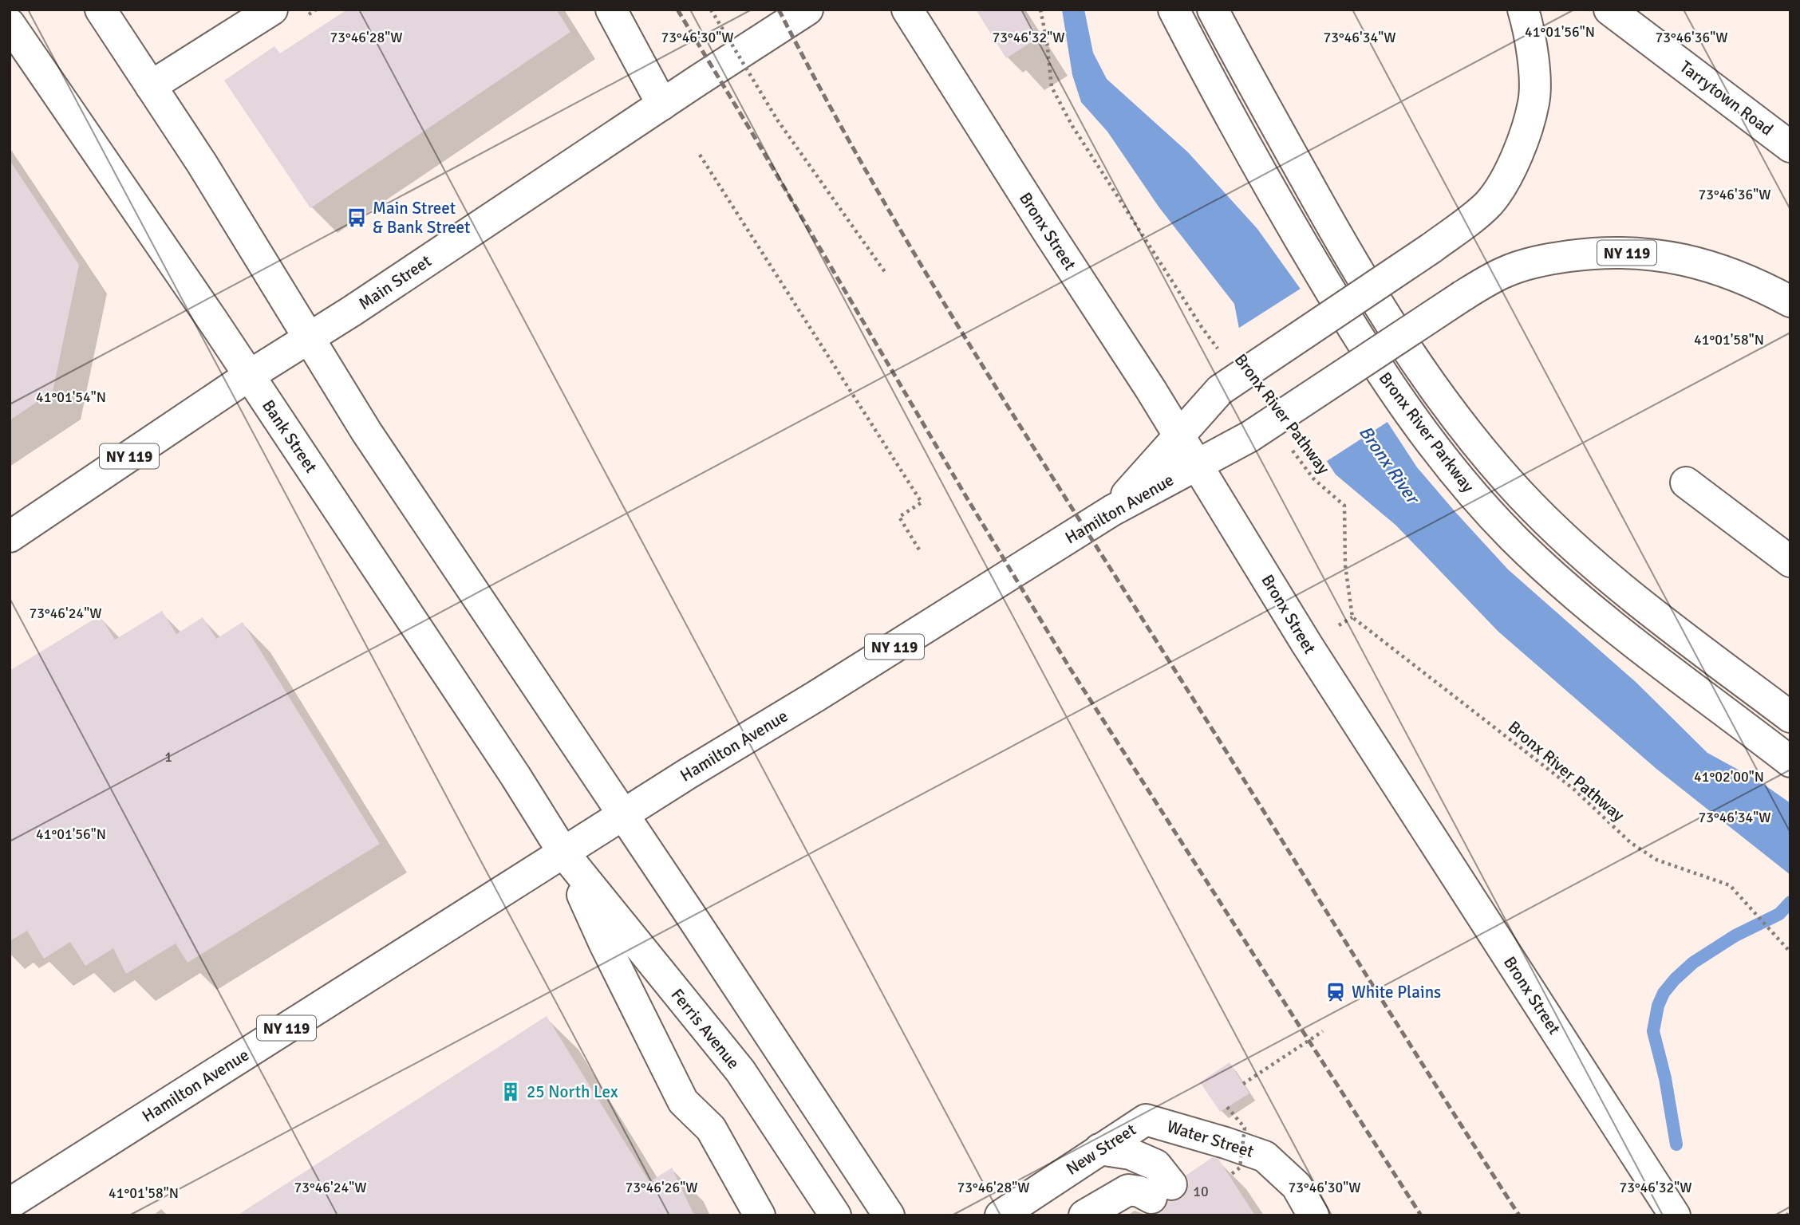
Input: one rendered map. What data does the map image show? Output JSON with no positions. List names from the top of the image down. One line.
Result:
{"streets":{"main road":["Tarrytown Road","Bronx Street","NY 119","Main Street","Bronx River Parkway","Bank Street","Hamilton Avenue","Ferris Avenue","Water Street","New Street"],"path":["Bronx River Pathway"]},"crossings":[["Bronx Street","Hamilton Avenue"],["Main Street","Bank Street"],["Bank Street","Hamilton Avenue"],["Bank Street","Ferris Avenue"],["Hamilton Avenue","Ferris Avenue"],["Water Street","New Street"]],"water":["Bronx River"],"places":{"bus stop":["Main Street & Bank Street"],"station":["White Plains"],"building":["25 North Lex"]},"house_numbers":["1","10"],"coordinates":["41°01'56\"N","73°46'28\"W","73°46'30\"W","73°46'32\"W","73°46'34\"W","73°46'36\"W","41°01'58\"N","41°01'54\"N","73°46'24\"W","41°02'00\"N","73°46'26\"W"]}
